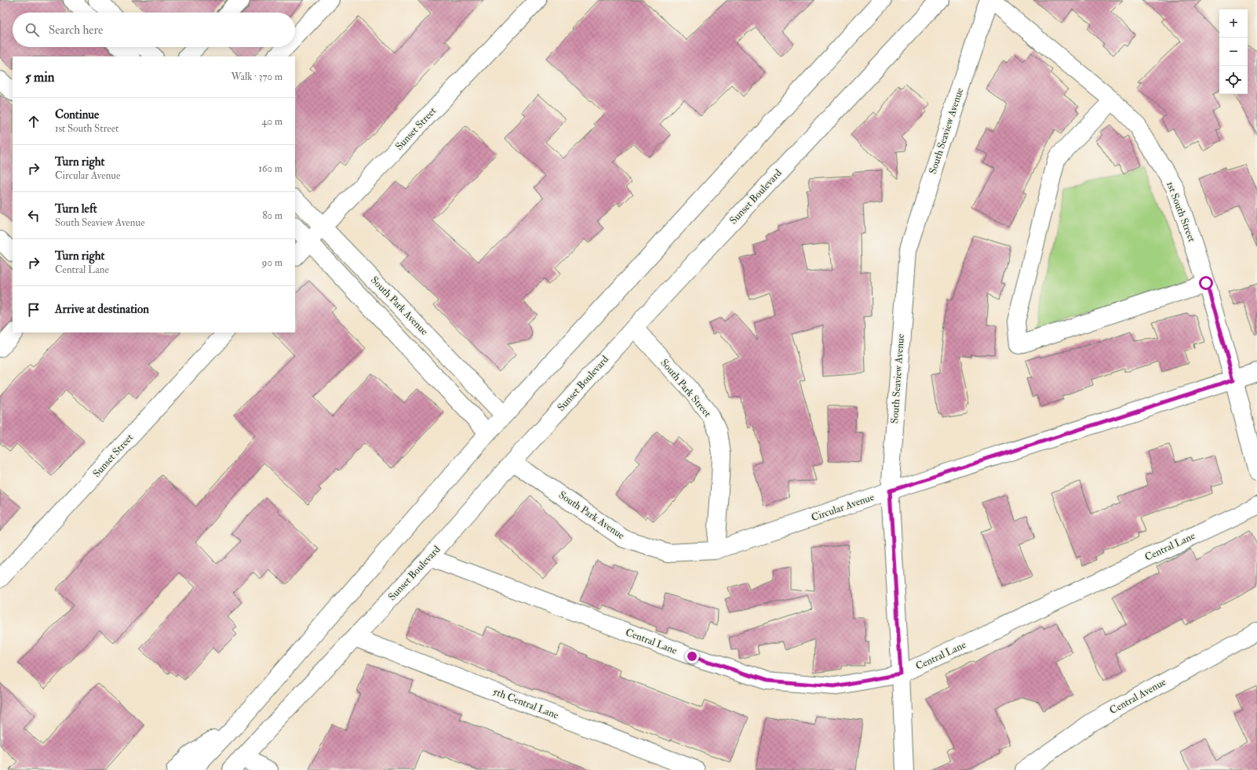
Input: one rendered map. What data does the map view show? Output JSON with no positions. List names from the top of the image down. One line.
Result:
{"streets":{"street":["Sunset Street","South Seaview Avenue","Sunset Boulevard","1st South Street","South Park Avenue","South Park Street","Circular Avenue","Central Lane","Central Avenue","5th Central Lane"]},"crossings":[["Sunset Street","South Park Avenue"],["South Seaview Avenue","1st South Street"],["South Seaview Avenue","Circular Avenue"],["South Seaview Avenue","Central Lane"],["Sunset Boulevard","South Park Avenue"],["Sunset Boulevard","South Park Street"],["Sunset Boulevard","Central Lane"],["Sunset Boulevard","5th Central Lane"],["1st South Street","Circular Avenue"],["South Park Avenue","South Park Street"],["South Park Avenue","Circular Avenue"],["South Park Street","Circular Avenue"]],"page":{"map_buttons":["+","−"],"search":"Search here","heading":["5 min","Walk · 370 m"],"list":[["Continue","1st South Street","40 m"],["Turn right","Circular Avenue","160 m"],["Turn left","South Seaview Avenue","80 m"],["Turn right","Central Lane","90 m"],"Arrive at destination"]}}
